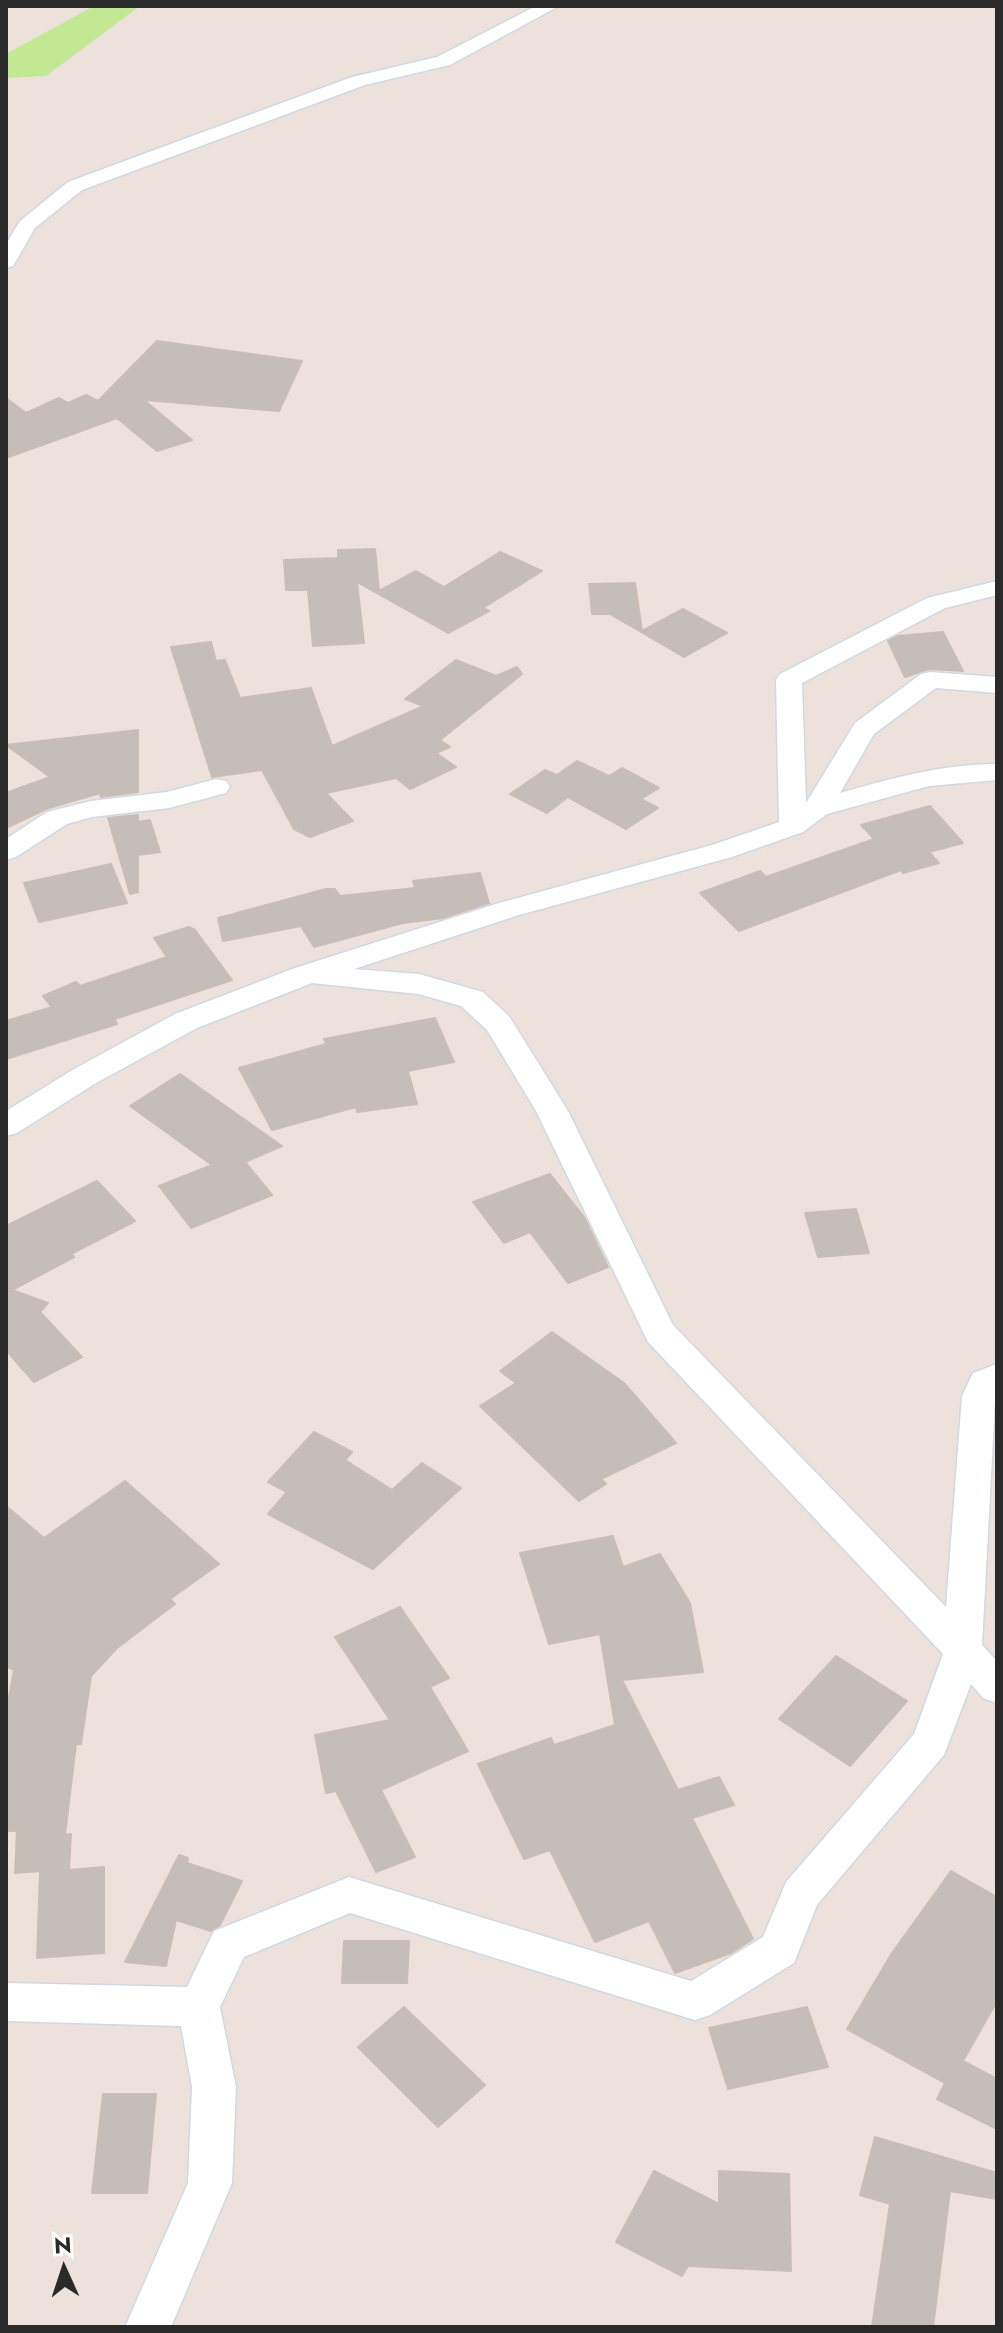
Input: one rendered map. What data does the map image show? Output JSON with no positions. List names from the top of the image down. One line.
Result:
{"north":"top"}
